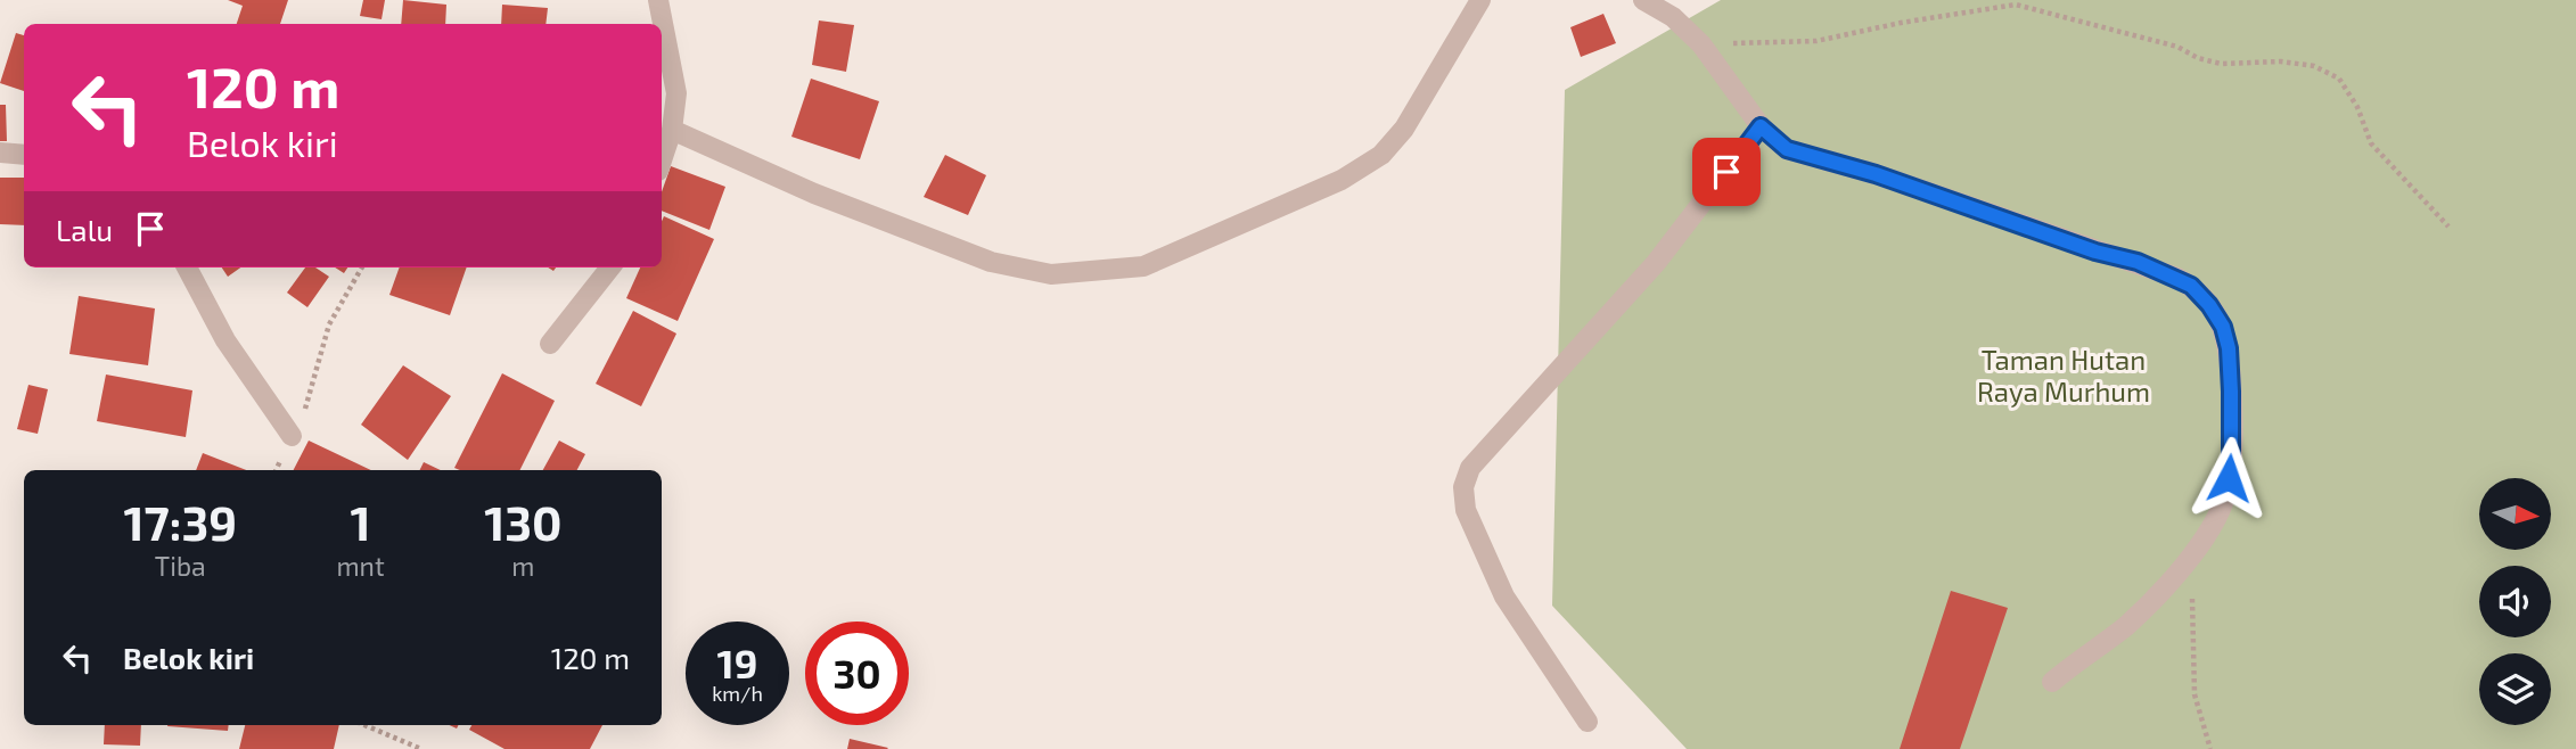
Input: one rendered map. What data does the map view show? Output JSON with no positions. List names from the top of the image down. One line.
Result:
{"parks":["Taman Hutan Raya Murhum"],"north":"right","page":{"turn":["120 m","Belok kiri"],"then":"Lalu","eta":["17:39","Tiba","1","mnt","130","m"],"list":[{"name":"Belok kiri","value":"120 m"}],"speed":"19 km/h","limit":"30"}}
